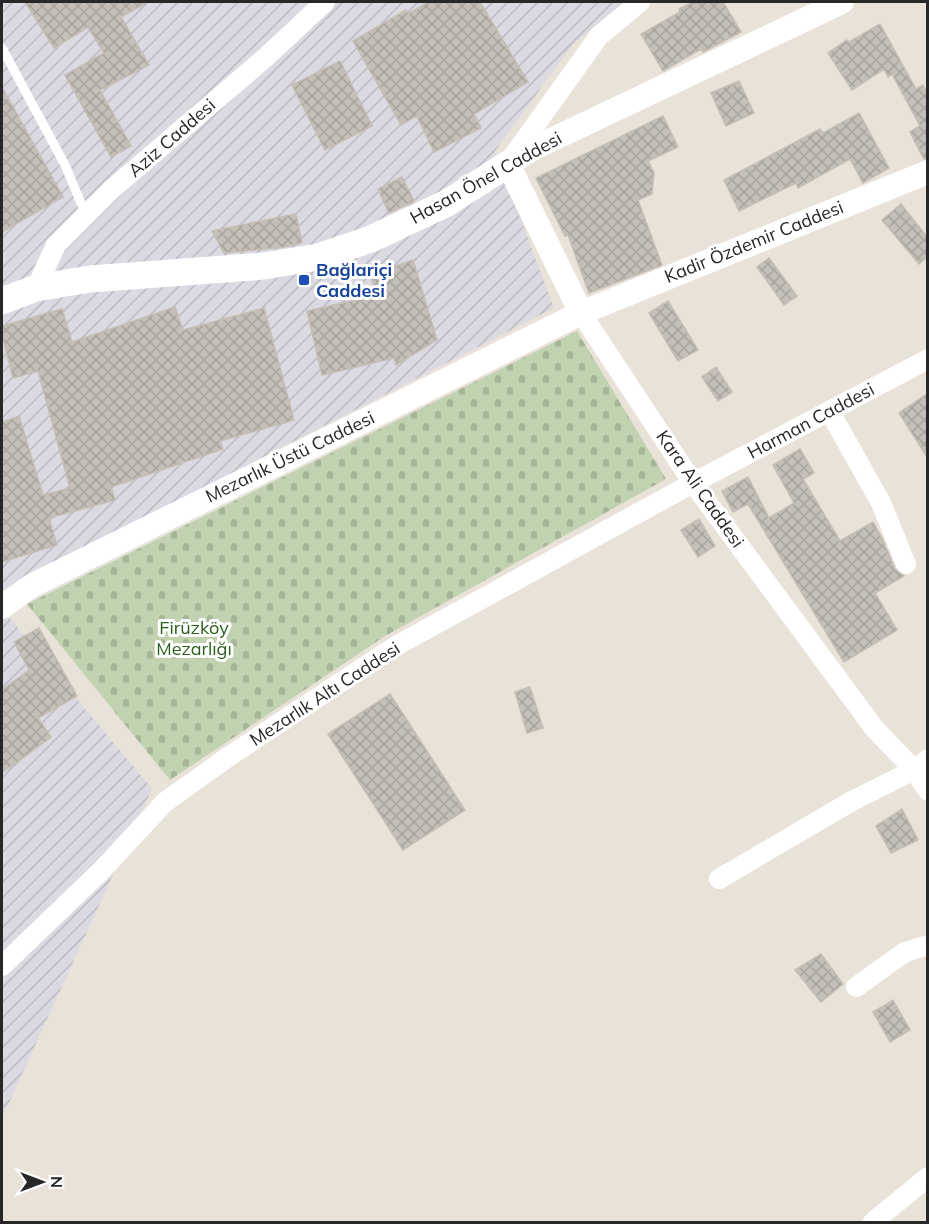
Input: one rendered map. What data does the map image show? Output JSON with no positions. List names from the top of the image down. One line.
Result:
{"streets":{"main road":["Hasan Önel Caddesi"],"street":["Aziz Caddesi","Kadir Özdemir Caddesi","Harman Caddesi","Mezarlık Üstü Caddesi","Kara Ali Caddesi","Mezarlık Altı Caddesi"]},"crossings":[["Aziz Caddesi","Hasan Önel Caddesi"],["Hasan Önel Caddesi","Kara Ali Caddesi"],["Kadir Özdemir Caddesi","Mezarlık Üstü Caddesi"],["Kadir Özdemir Caddesi","Kara Ali Caddesi"],["Harman Caddesi","Kara Ali Caddesi"],["Harman Caddesi","Mezarlık Altı Caddesi"],["Mezarlık Üstü Caddesi","Kara Ali Caddesi"],["Kara Ali Caddesi","Mezarlık Altı Caddesi"]],"parks":["Firüzköy Mezarlığı"],"places":{"transit":["Bağlariçi Caddesi"]},"north":"right"}
